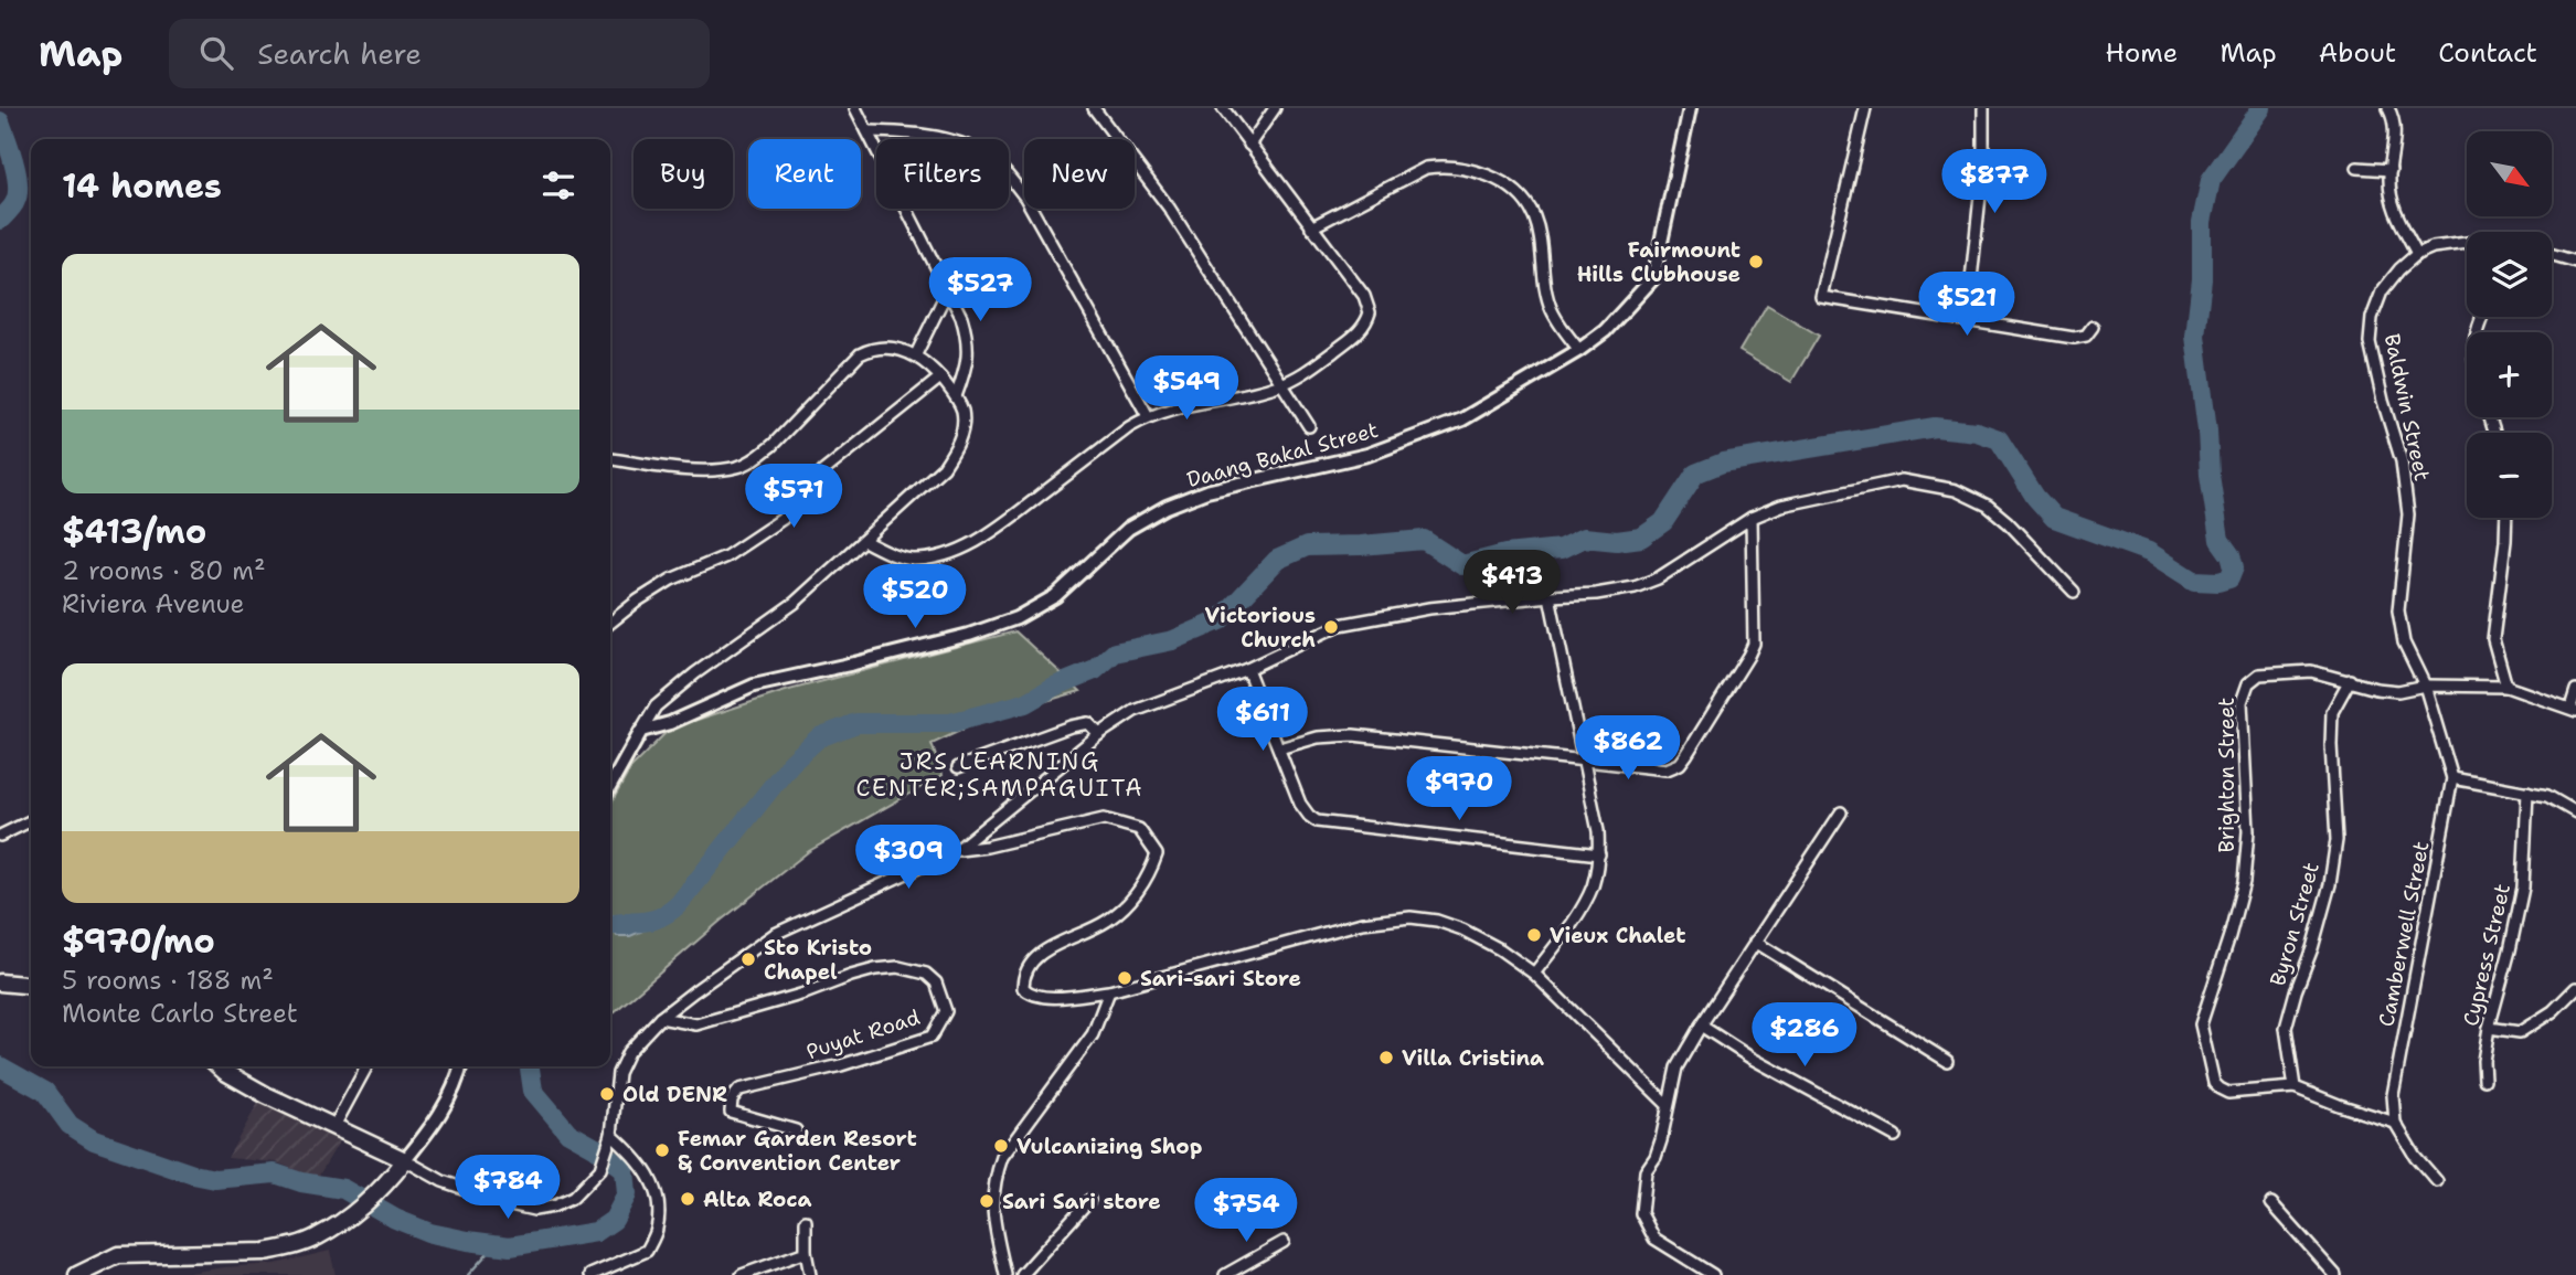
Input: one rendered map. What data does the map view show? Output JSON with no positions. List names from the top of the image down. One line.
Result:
{"streets":{"street":["Baldwin Street","Daang Bakal Street","Brighton Street","Byron Street","Camberwell Street","Cypress Street","Puyat Road"]},"crossings":[["Baldwin Street","Camberwell Street"],["Brighton Street","Byron Street"]],"districts":["JRS LEARNING CENTER;SAMPAGUITA"],"places":["Fairmount Hills Clubhouse","Victorious Church","Vieux Chalet","Sto Kristo Chapel","Sari-sari Store","Villa Cristina","Old DENR","Vulcanizing Shop","Femar Garden Resort & Convention Center","Alta Roca","Sari Sari store"],"north":"bottom right","page":{"header":"Map","search":"Search here","nav":["Home","Map","About","Contact"],"map_buttons":["+","−"],"chip":["Buy","Rent","Filters","New"],"heading":"14 homes","price":["$877","$527","$521","$549","$571","$413","$520","$611","$862","$970","$309","$286","$784","$754"],"list":[{"name":"$413/mo","note":"2 rooms · 80 m² · Riviera Avenue"},{"name":"$970/mo","note":"5 rooms · 188 m² · Monte Carlo Street"}]}}
